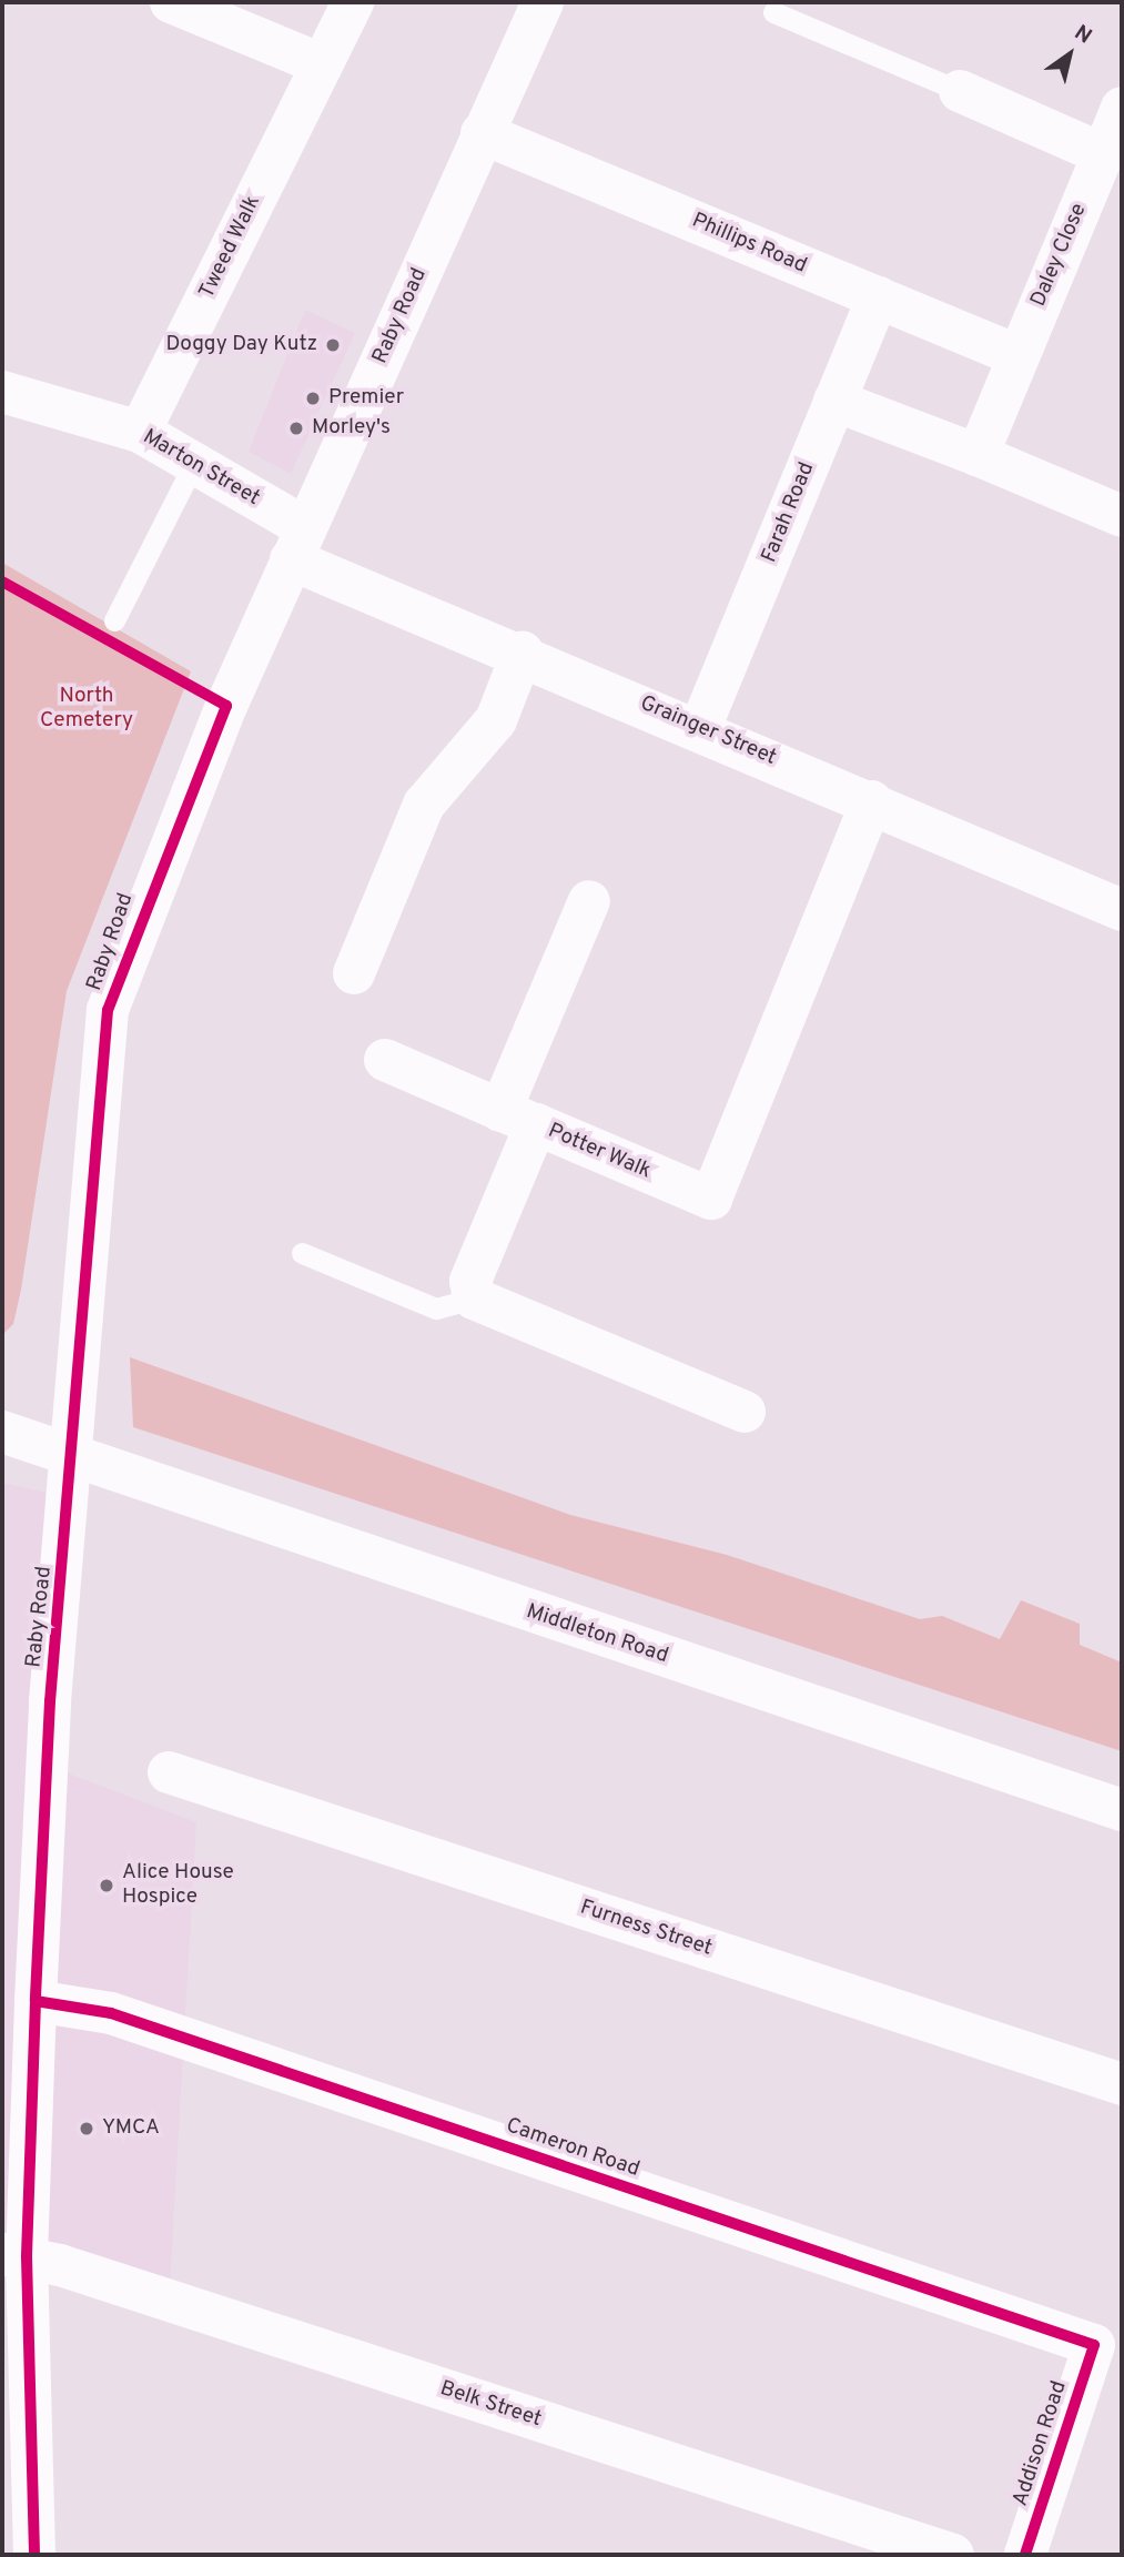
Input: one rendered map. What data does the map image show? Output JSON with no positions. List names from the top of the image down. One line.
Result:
{"streets":{"street":["Phillips Road","Tweed Walk","Daley Close","Raby Road","Marton Street","Farah Road","Grainger Street","Potter Walk","Middleton Road","Furness Street","Cameron Road","Belk Street","Addison Road"]},"crossings":[["Phillips Road","Daley Close"],["Phillips Road","Raby Road"],["Phillips Road","Farah Road"],["Tweed Walk","Marton Street"],["Raby Road","Marton Street"],["Raby Road","Grainger Street"],["Raby Road","Middleton Road"],["Raby Road","Cameron Road"],["Raby Road","Belk Street"],["Marton Street","Grainger Street"],["Farah Road","Grainger Street"],["Grainger Street","Potter Walk"],["Cameron Road","Addison Road"]],"parks":["North Cemetery"],"places":["Doggy Day Kutz","Premier","Morley's","Alice House Hospice","YMCA"],"north":"top right"}
